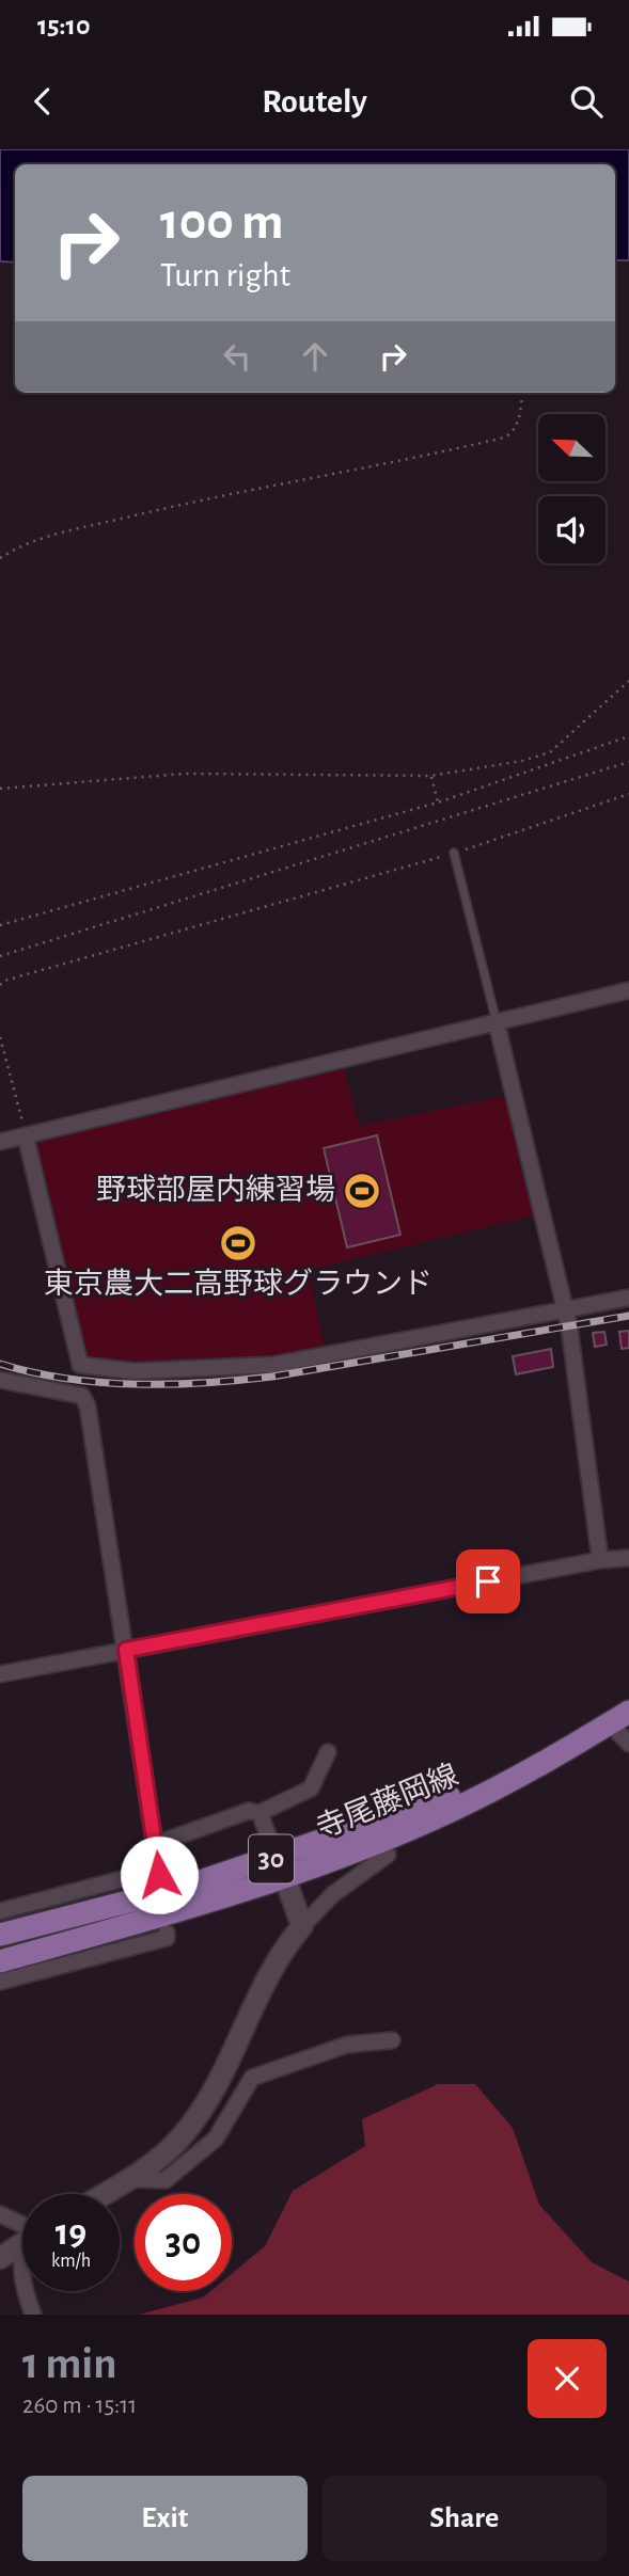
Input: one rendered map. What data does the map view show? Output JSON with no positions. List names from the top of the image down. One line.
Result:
{"streets":{"main road":["寺尾藤岡線","30"]},"places":{"sports":["野球部屋内練習場","東京農大二高野球グラウンド"]},"north":"top left","page":{"status":"15:10","header":"Routely","turn":["100 m","Turn right"],"speed":"19 km/h","limit":"30","heading":["1 min","260 m · 15:11"],"buttons":["Exit","Share"]}}
